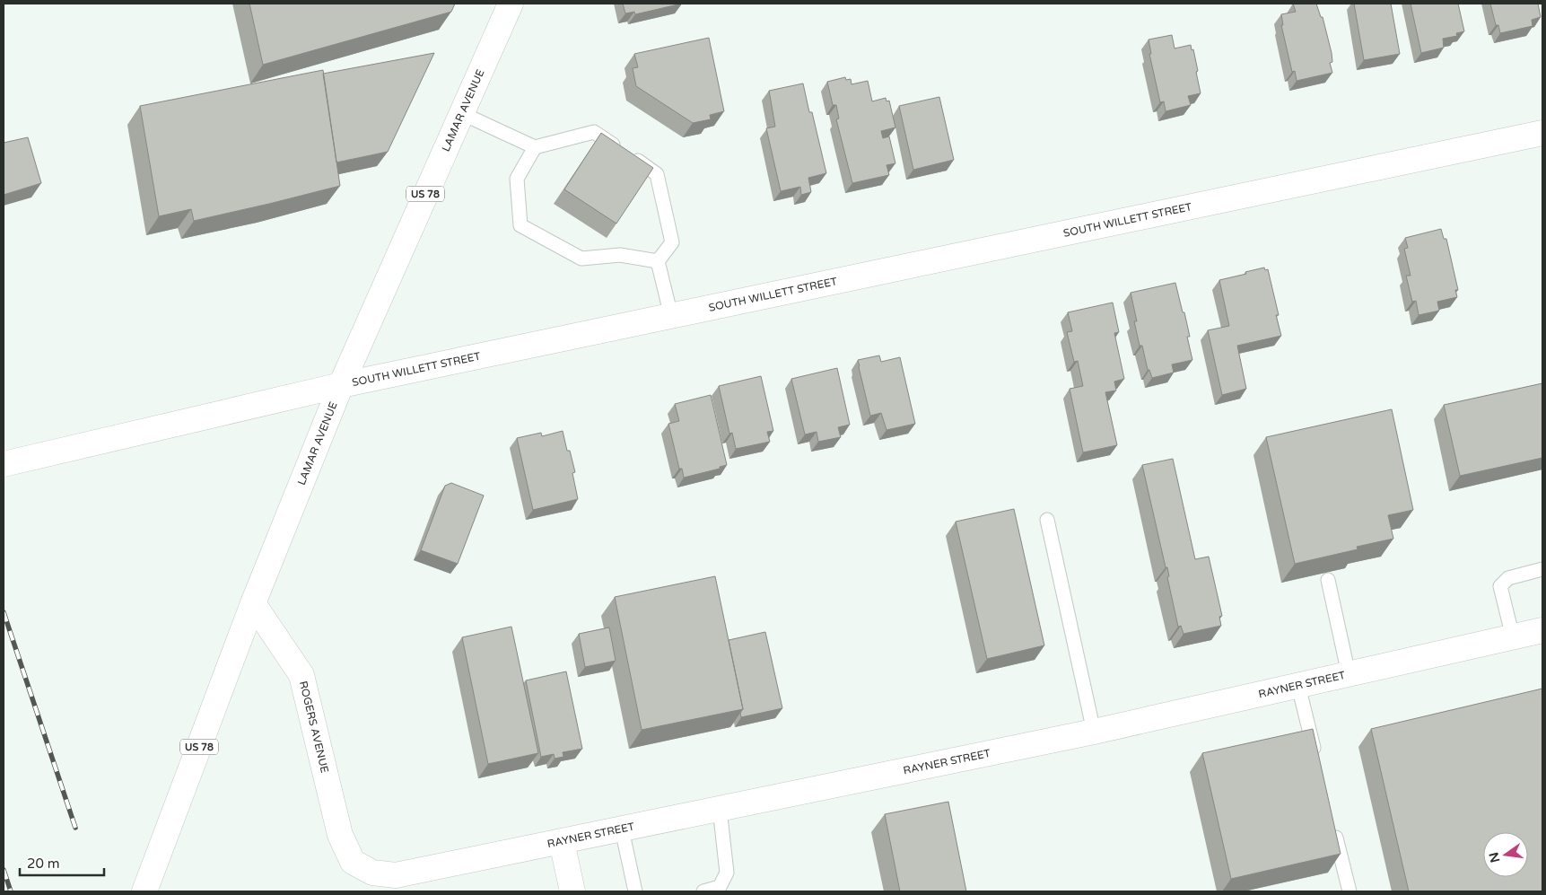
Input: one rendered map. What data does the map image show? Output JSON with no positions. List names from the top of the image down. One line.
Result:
{"streets":{"street":["LAMAR AVENUE","US 78","SOUTH WILLETT STREET","RAYNER STREET","ROGERS AVENUE"]},"crossings":[["LAMAR AVENUE","SOUTH WILLETT STREET"],["LAMAR AVENUE","ROGERS AVENUE"],["RAYNER STREET","ROGERS AVENUE"]],"scale_bar":"20 m","north":"left"}
